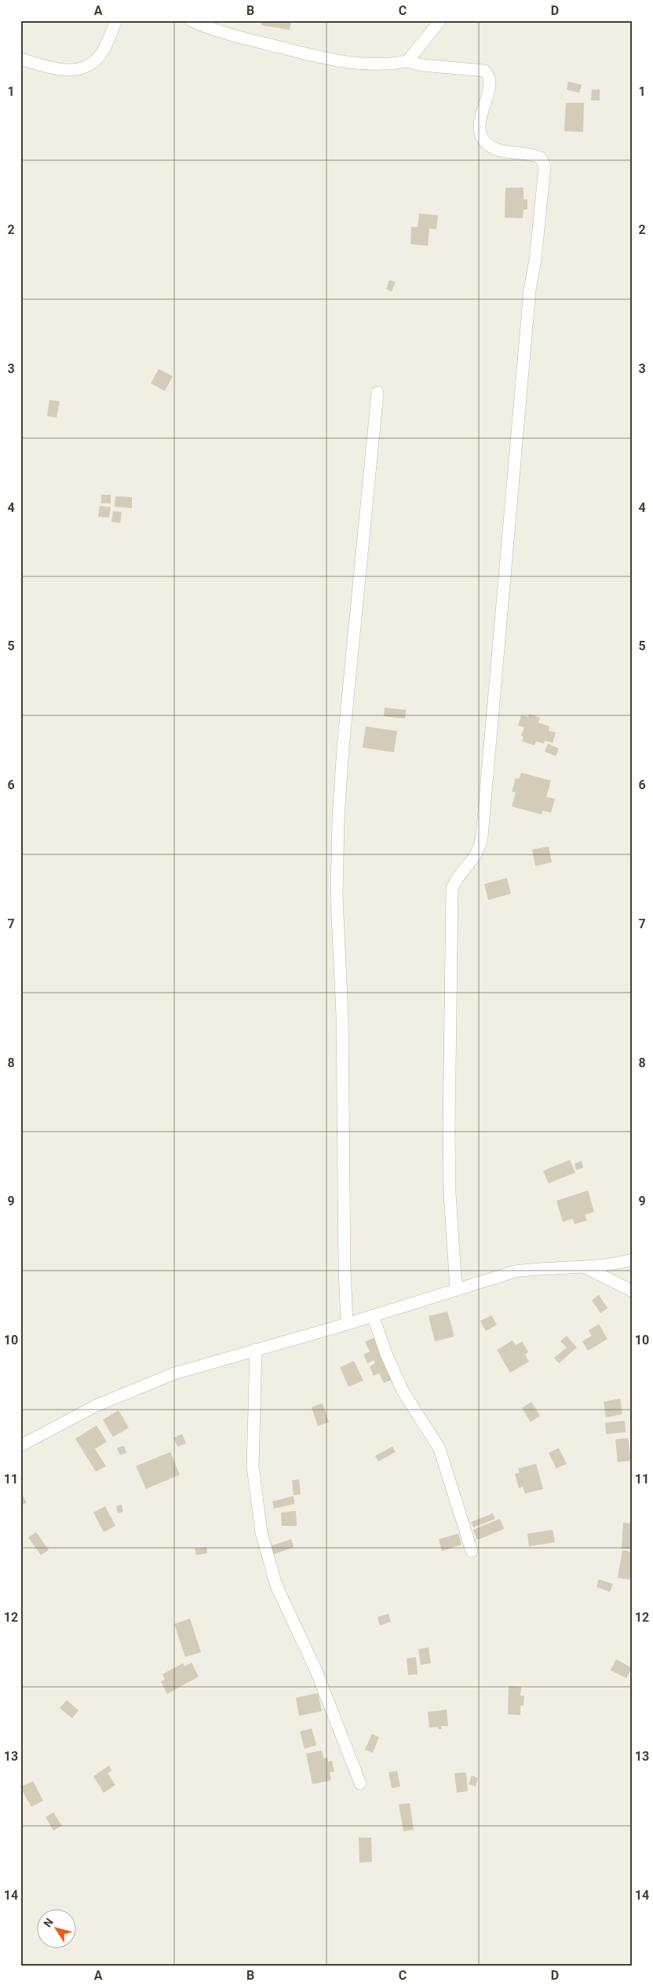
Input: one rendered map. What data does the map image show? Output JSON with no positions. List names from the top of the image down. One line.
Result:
{"north":"top left","grid":{"columns":["A","B","C","D"],"rows":["1","2","3","4","5","6","7","8","9","10","11","12","13","14"]}}
